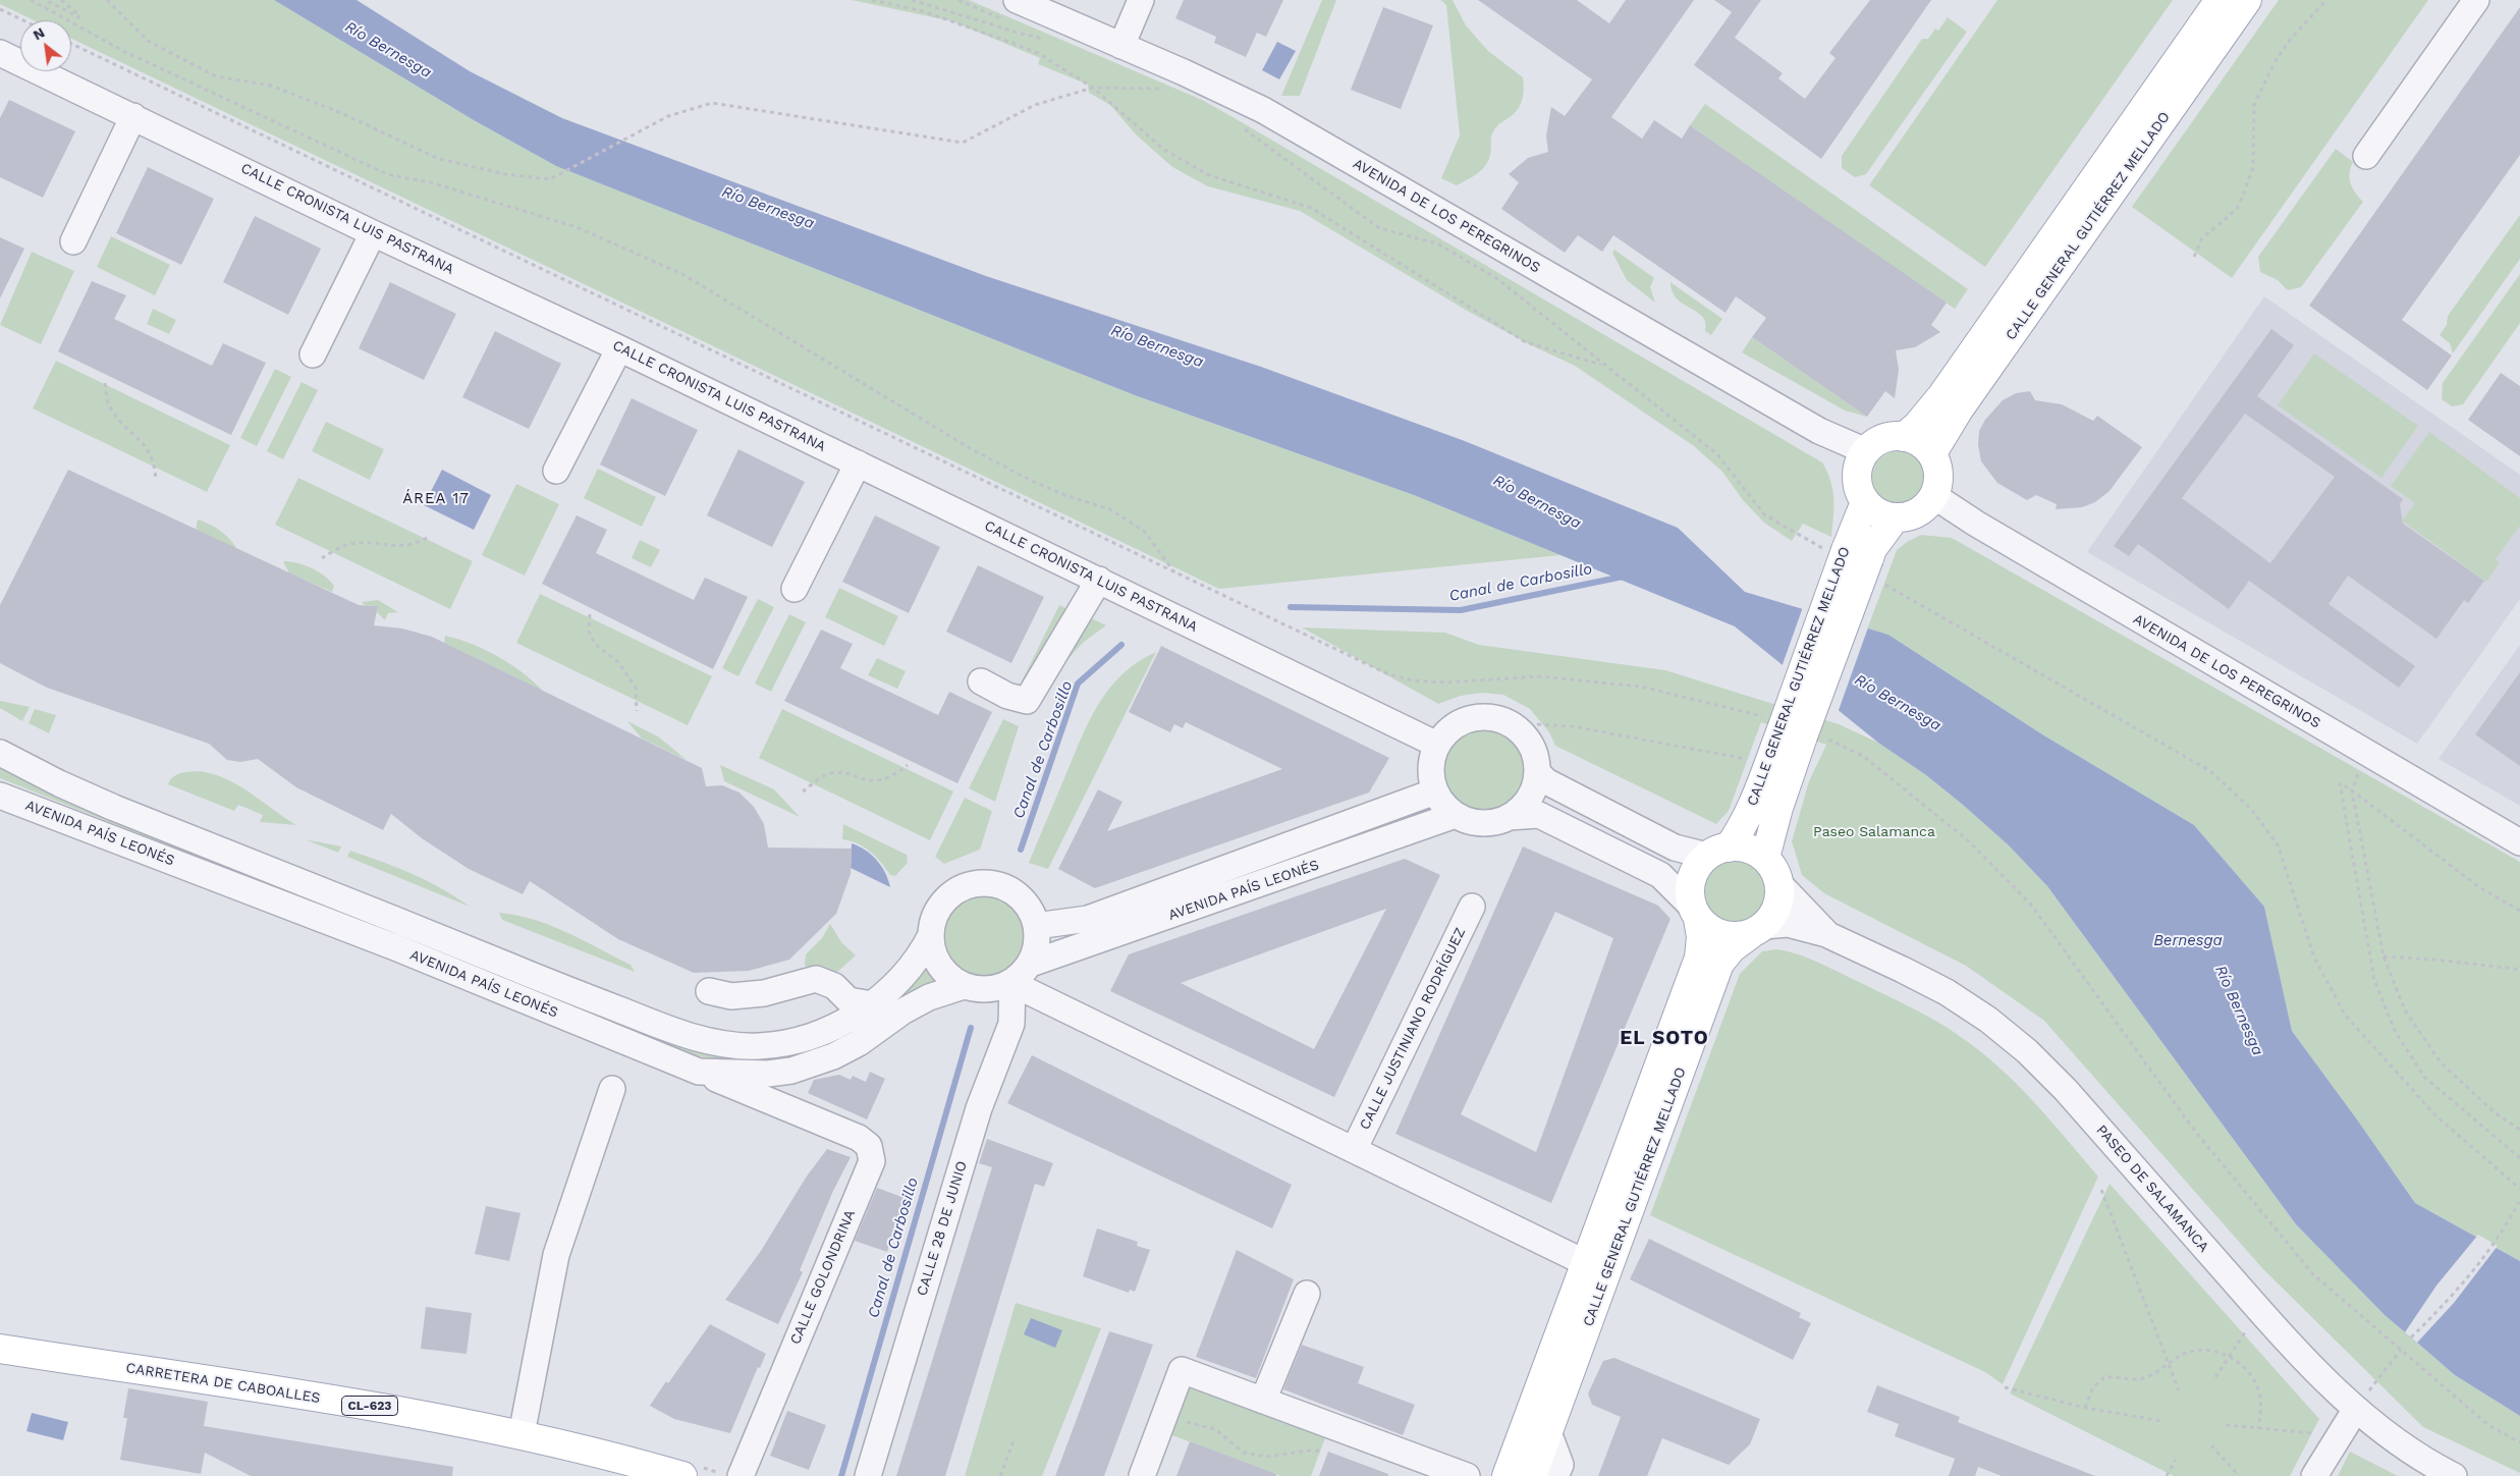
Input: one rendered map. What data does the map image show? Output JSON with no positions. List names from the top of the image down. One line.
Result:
{"streets":{"main road":["CALLE GENERAL GUTIÉRREZ MELLADO","CARRETERA DE CABOALLES","CL-623"],"street":["AVENIDA DE LOS PEREGRINOS","CALLE CRONISTA LUIS PASTRANA","AVENIDA PAÍS LEONÉS","CALLE JUSTINIANO RODRÍGUEZ","PASEO DE SALAMANCA","CALLE 28 DE JUNIO","CALLE GOLONDRINA"]},"crossings":[["AVENIDA DE LOS PEREGRINOS","CALLE GENERAL GUTIÉRREZ MELLADO"],["CALLE CRONISTA LUIS PASTRANA","AVENIDA PAÍS LEONÉS"],["CALLE GENERAL GUTIÉRREZ MELLADO","PASEO DE SALAMANCA"],["AVENIDA PAÍS LEONÉS","CALLE 28 DE JUNIO"],["AVENIDA PAÍS LEONÉS","CALLE GOLONDRINA"]],"districts":["ÁREA 17","EL SOTO"],"water":["Río Bernesga","Canal de Carbosillo","Bernesga"],"parks":["Paseo Salamanca"],"north":"top left"}
